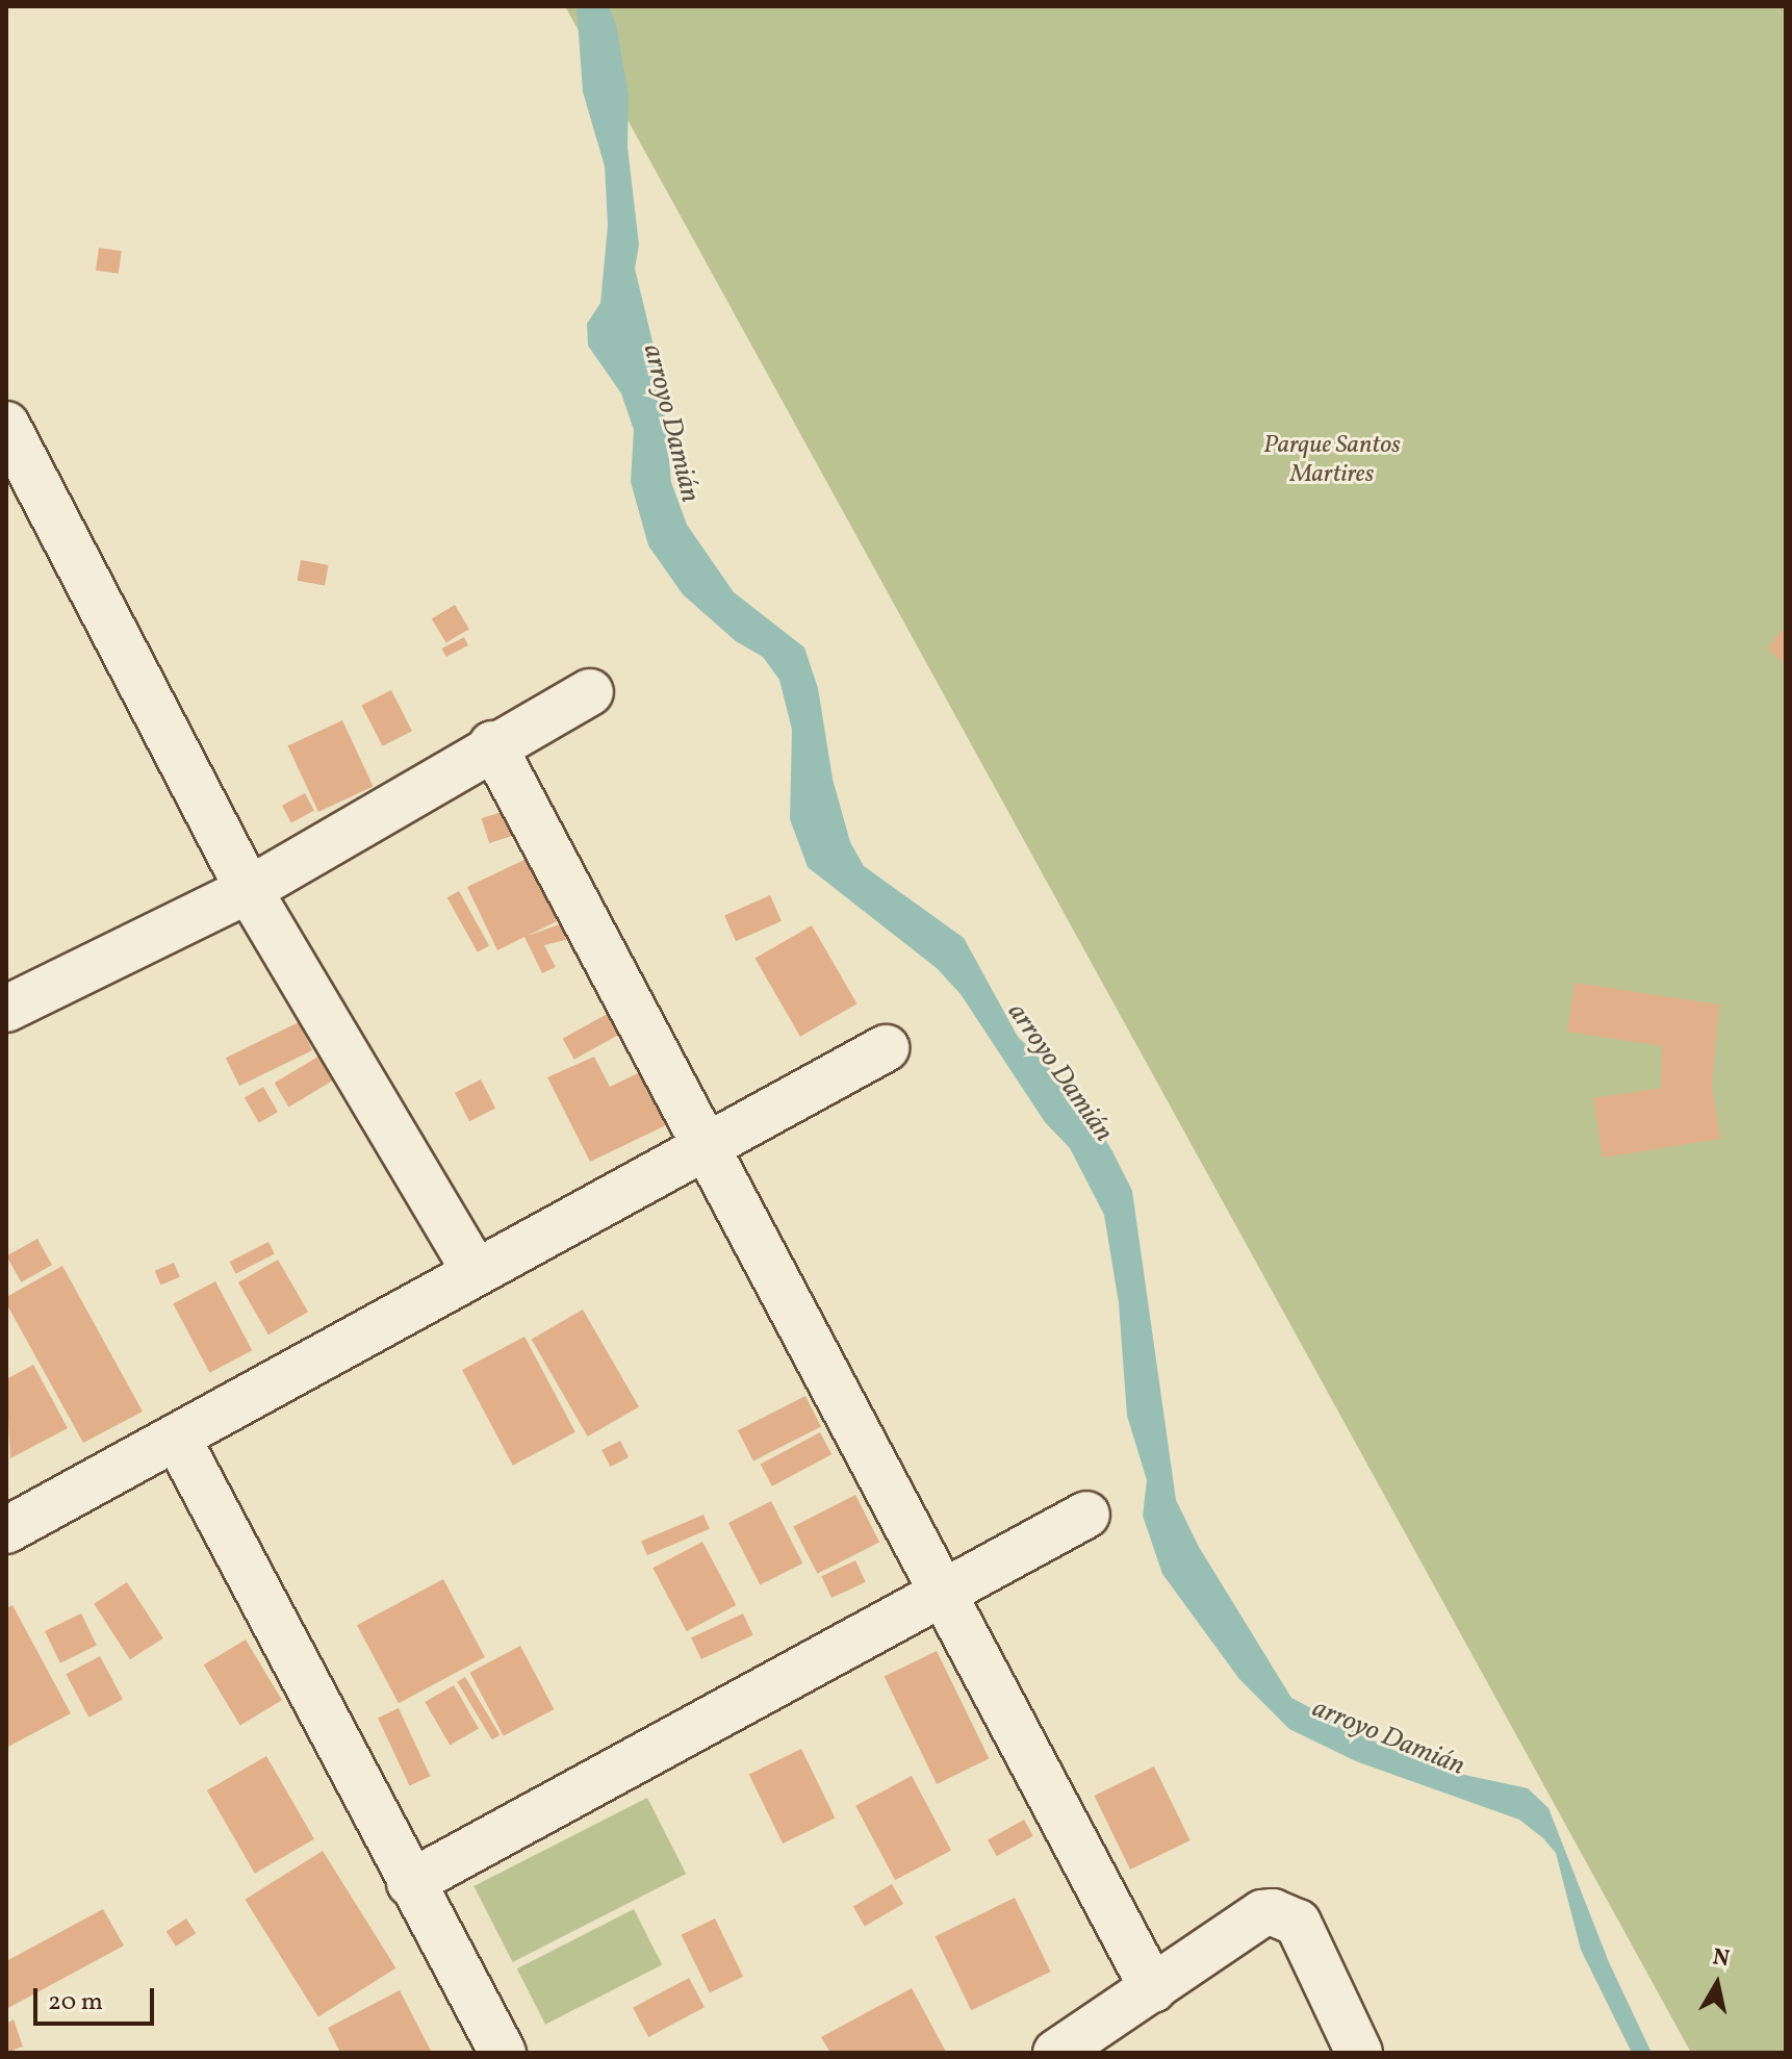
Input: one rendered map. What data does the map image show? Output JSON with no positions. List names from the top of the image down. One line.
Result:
{"water":["arroyo Damián"],"parks":["Parque Santos Martires"],"scale_bar":"20 m","north":"top"}
